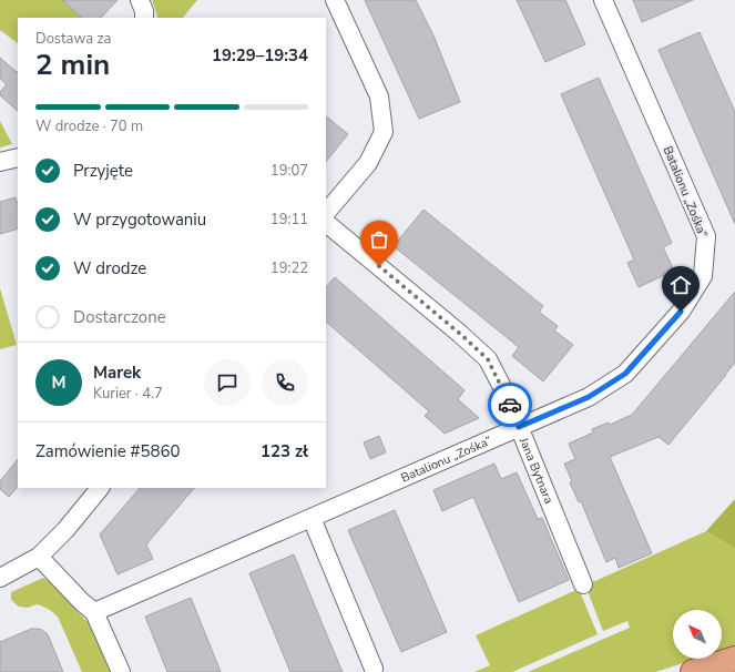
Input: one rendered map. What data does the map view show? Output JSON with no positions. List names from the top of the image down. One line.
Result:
{"streets":{"street":["Batalionu „Zośka”","Jana Bytnara"]},"crossings":[["Batalionu „Zośka”","Jana Bytnara"]],"north":"top left","page":{"heading":["2 min","Dostawa za","19:29–19:34"],"panel":["Marek","Kurier · 4.7","Zamówienie #5860","123 zł"],"bar":"W drodze · 70 m","list":[["Przyjęte","19:07"],["W przygotowaniu","19:11"],["W drodze","19:22"],"Dostarczone"],"round":"M"}}
